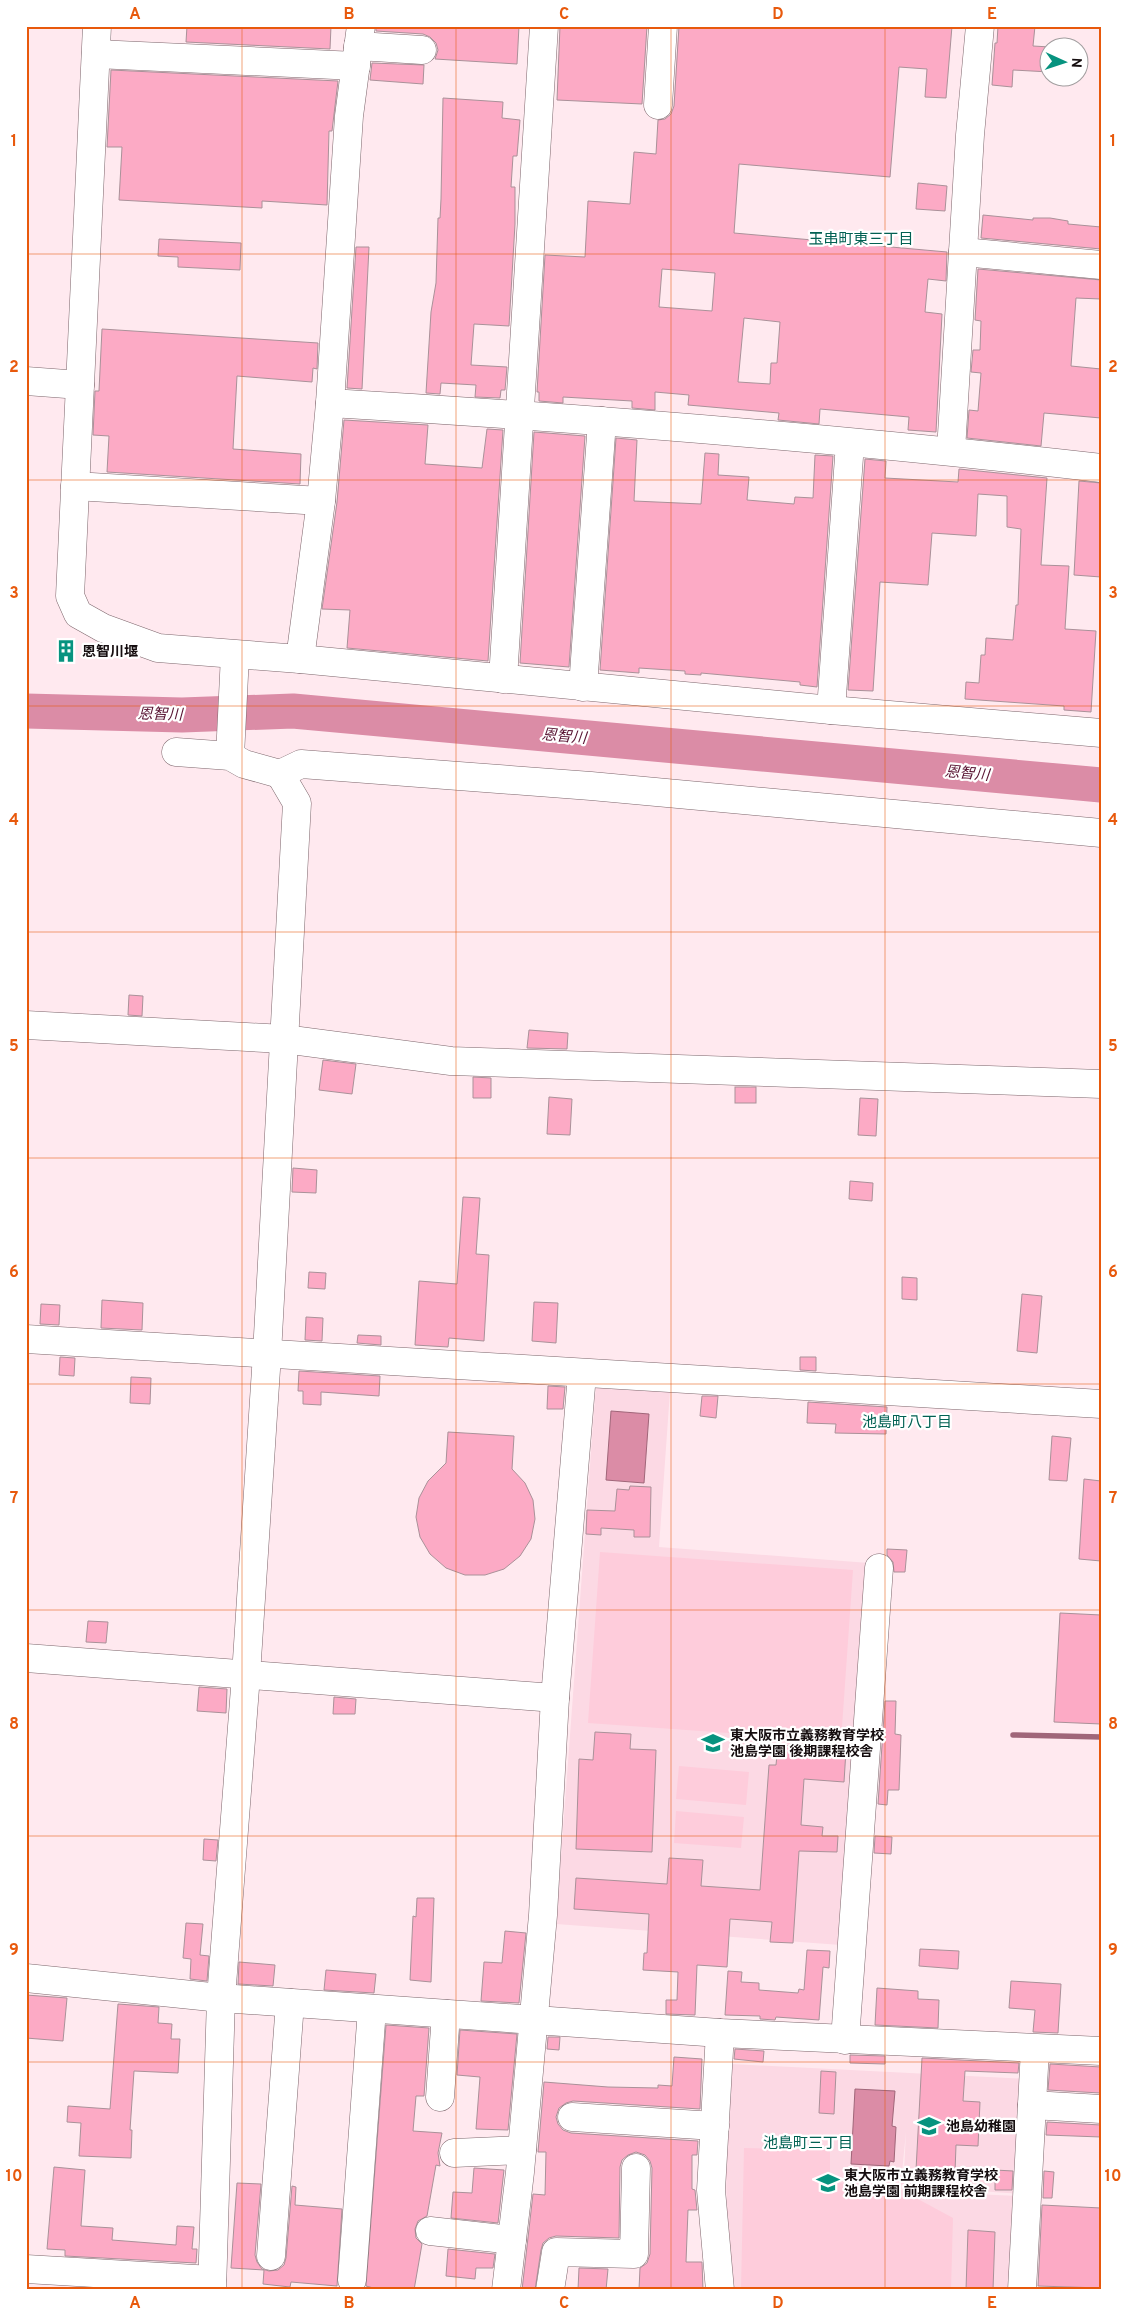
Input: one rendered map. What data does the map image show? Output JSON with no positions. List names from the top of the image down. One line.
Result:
{"districts":["玉串町東三丁目","池島町八丁目","池島町三丁目"],"water":["恩智川"],"places":{"building":["恩智川堰"],"school or university":["東大阪市立義務教育学校 池島学園 後期課程校舎","池島幼稚園","東大阪市立義務教育学校 池島学園 前期課程校舎"]},"north":"right","grid":{"columns":["A","B","C","D","E"],"rows":["1","2","3","4","5","6","7","8","9","10"]}}
